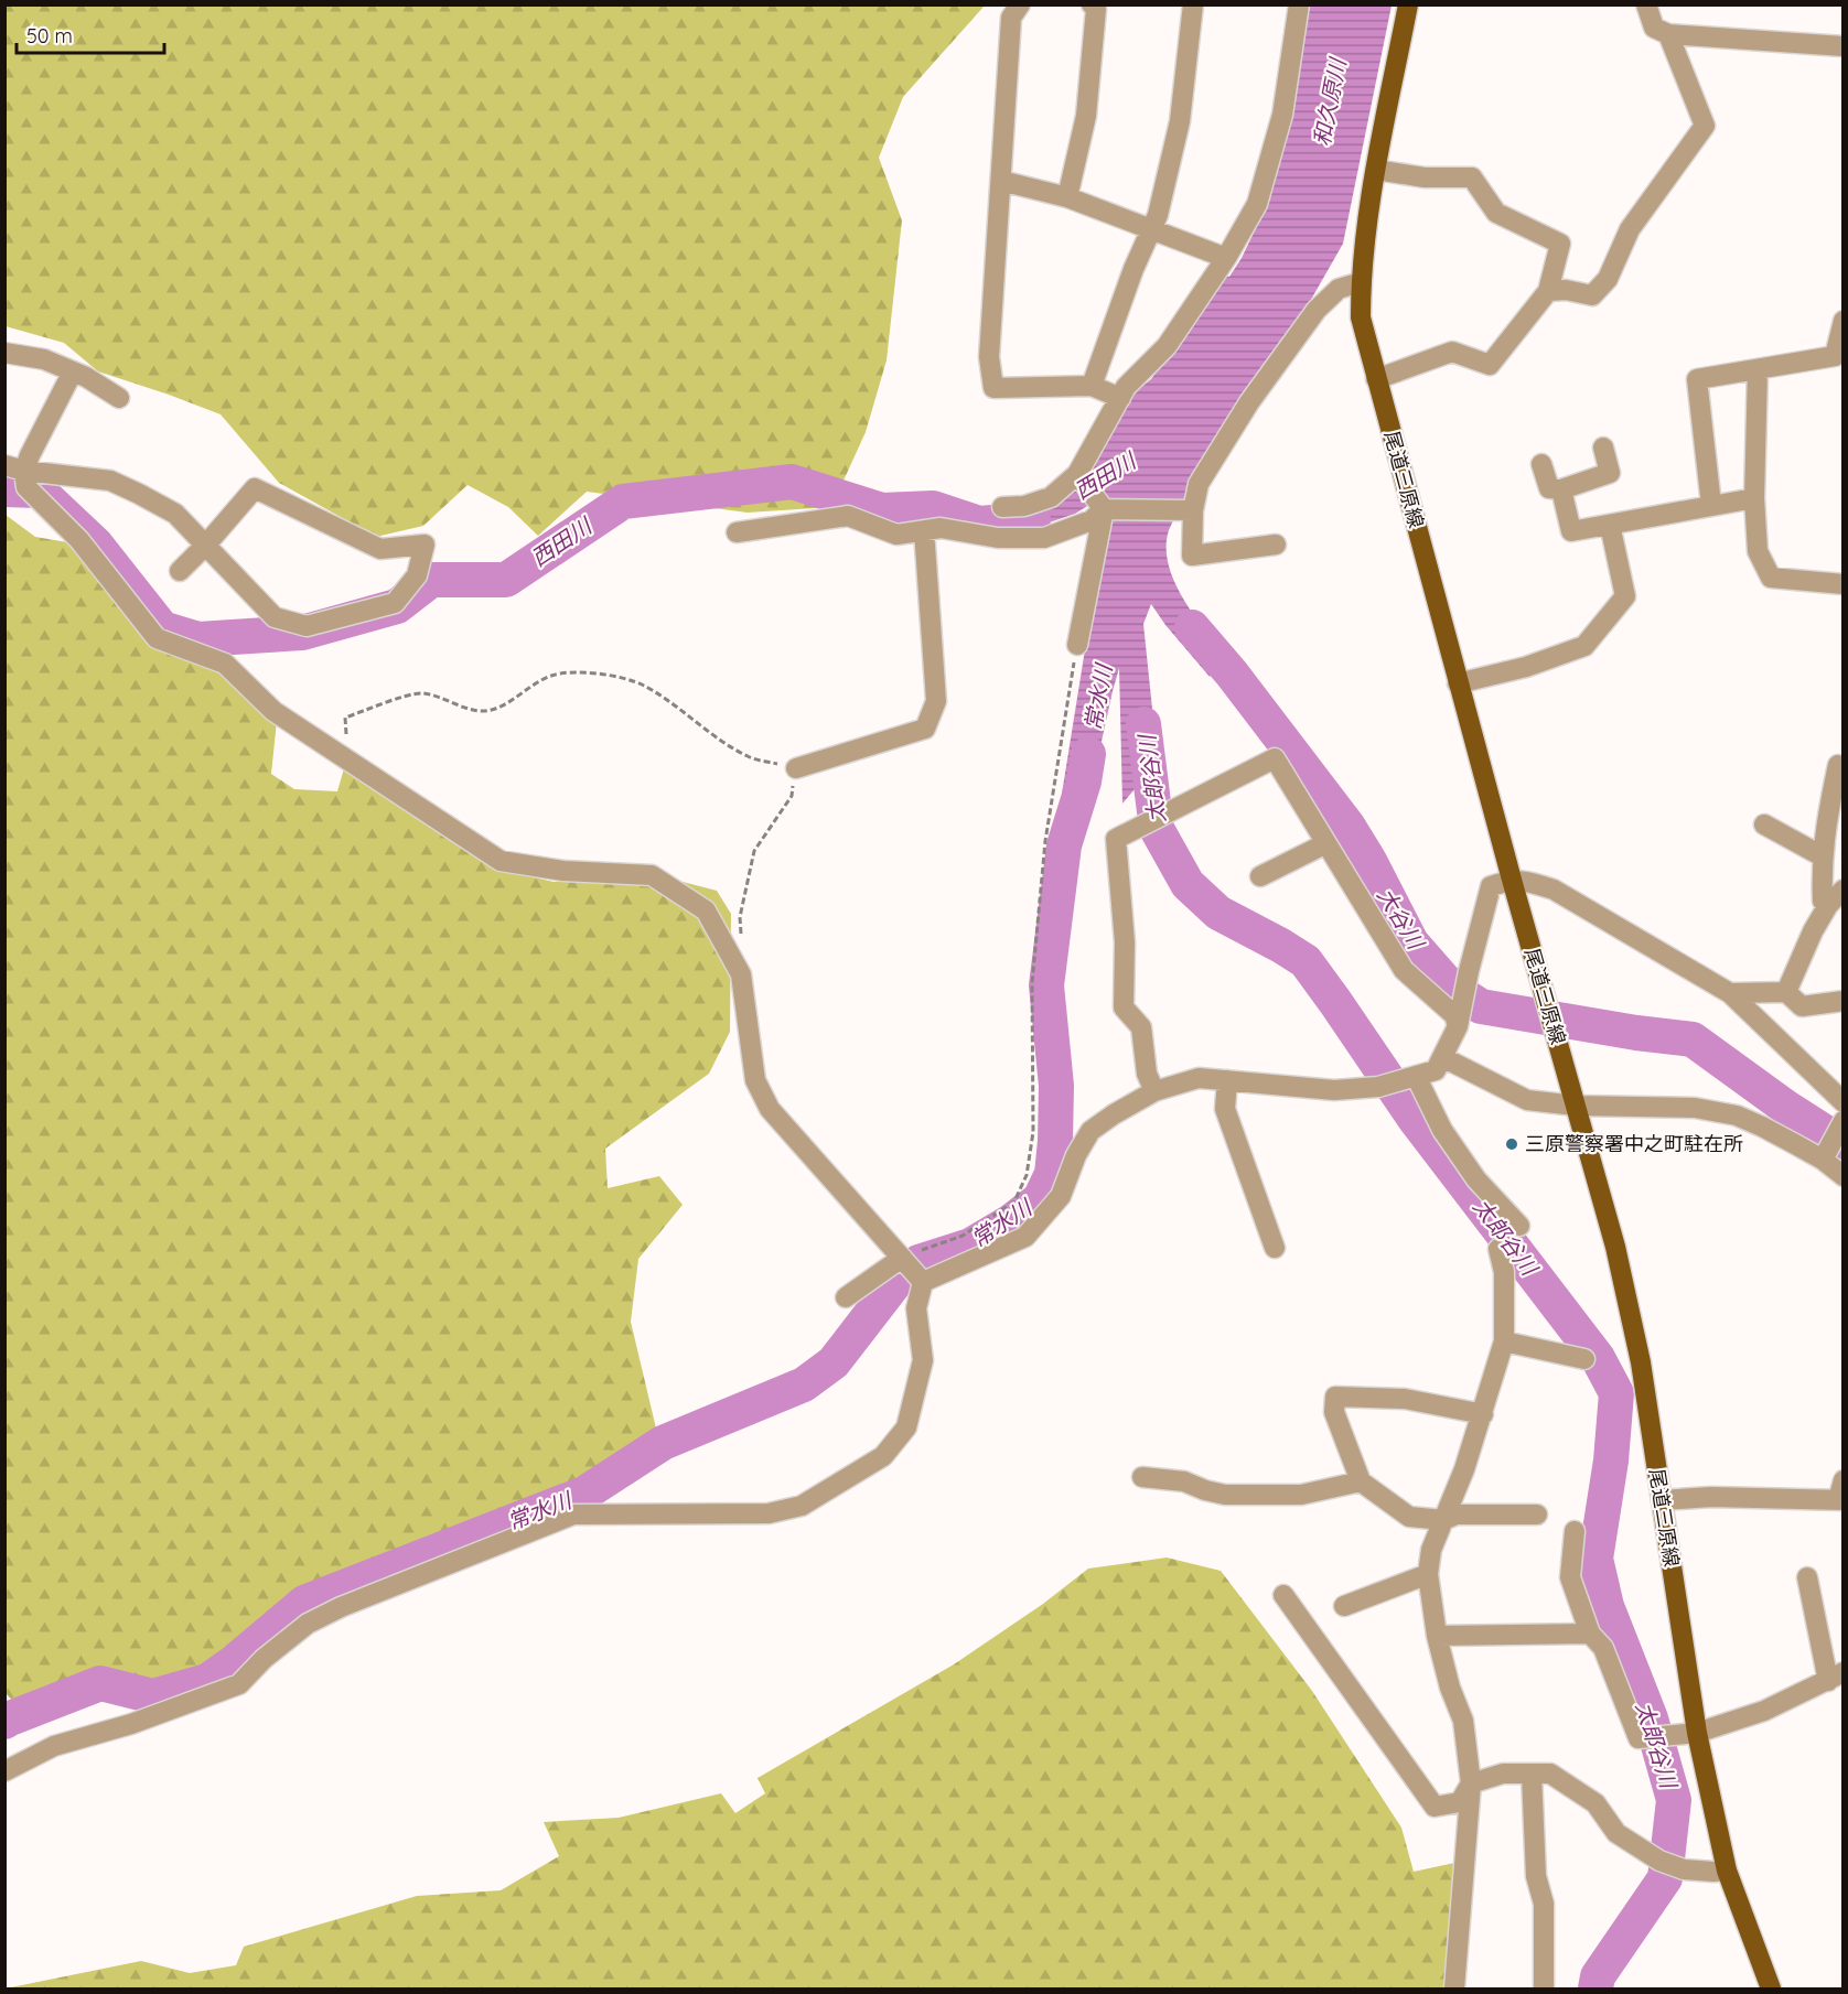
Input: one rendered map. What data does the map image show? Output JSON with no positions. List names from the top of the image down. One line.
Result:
{"streets":{"main road":["尾道三原線"]},"water":["和久原川","西田川","常水川","太郎谷川","大谷川"],"places":["三原警察署中之町駐在所"],"scale_bar":"50 m"}
